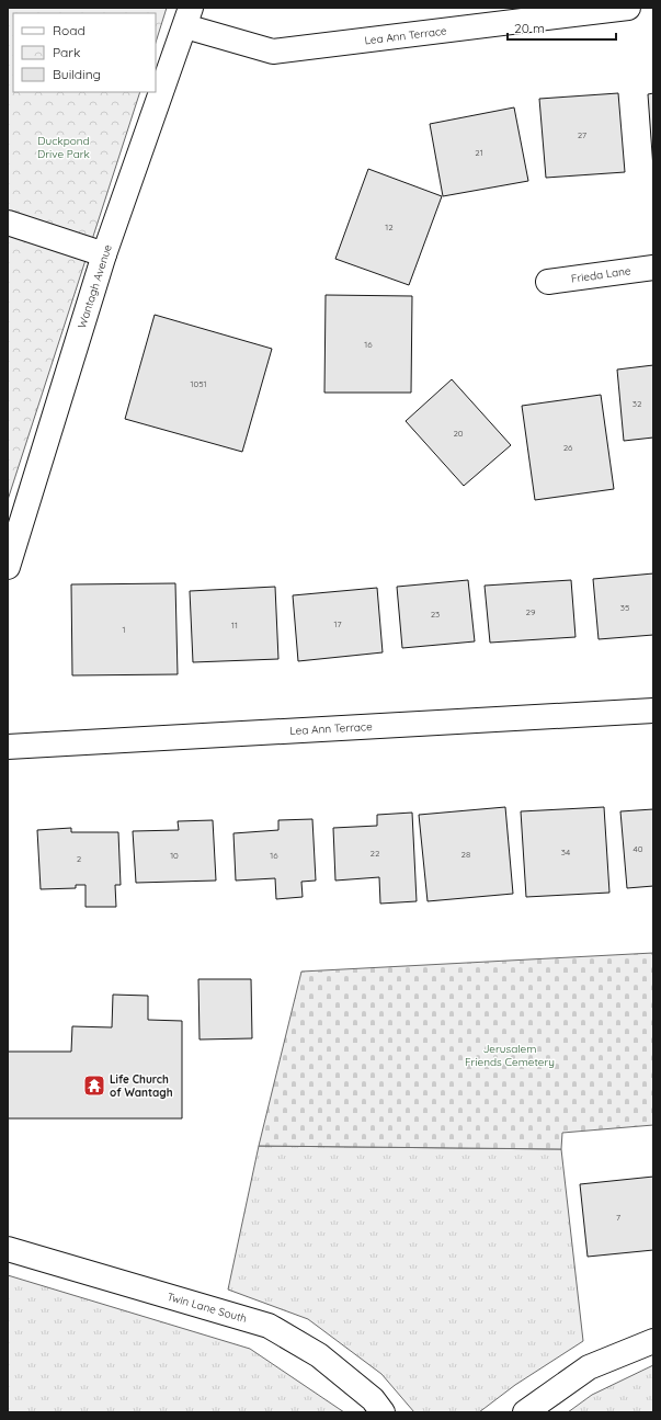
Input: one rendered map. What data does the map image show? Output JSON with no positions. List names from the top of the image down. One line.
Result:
{"streets":{"street":["Lea Ann Terrace","Frieda Lane","Wantagh Avenue","Twin Lane South"]},"crossings":[["Lea Ann Terrace","Wantagh Avenue"]],"parks":["Duckpond Drive Park","Jerusalem Friends Cemetery"],"places":{"temple":["Life Church of Wantagh"]},"house_numbers":["27","21","12","16","1051","32","20","26","35","29","23","17","11","1","40","34","22","28","10","16","2","7"],"legend":["Road","Park","Building"],"scale_bar":"20 m"}
